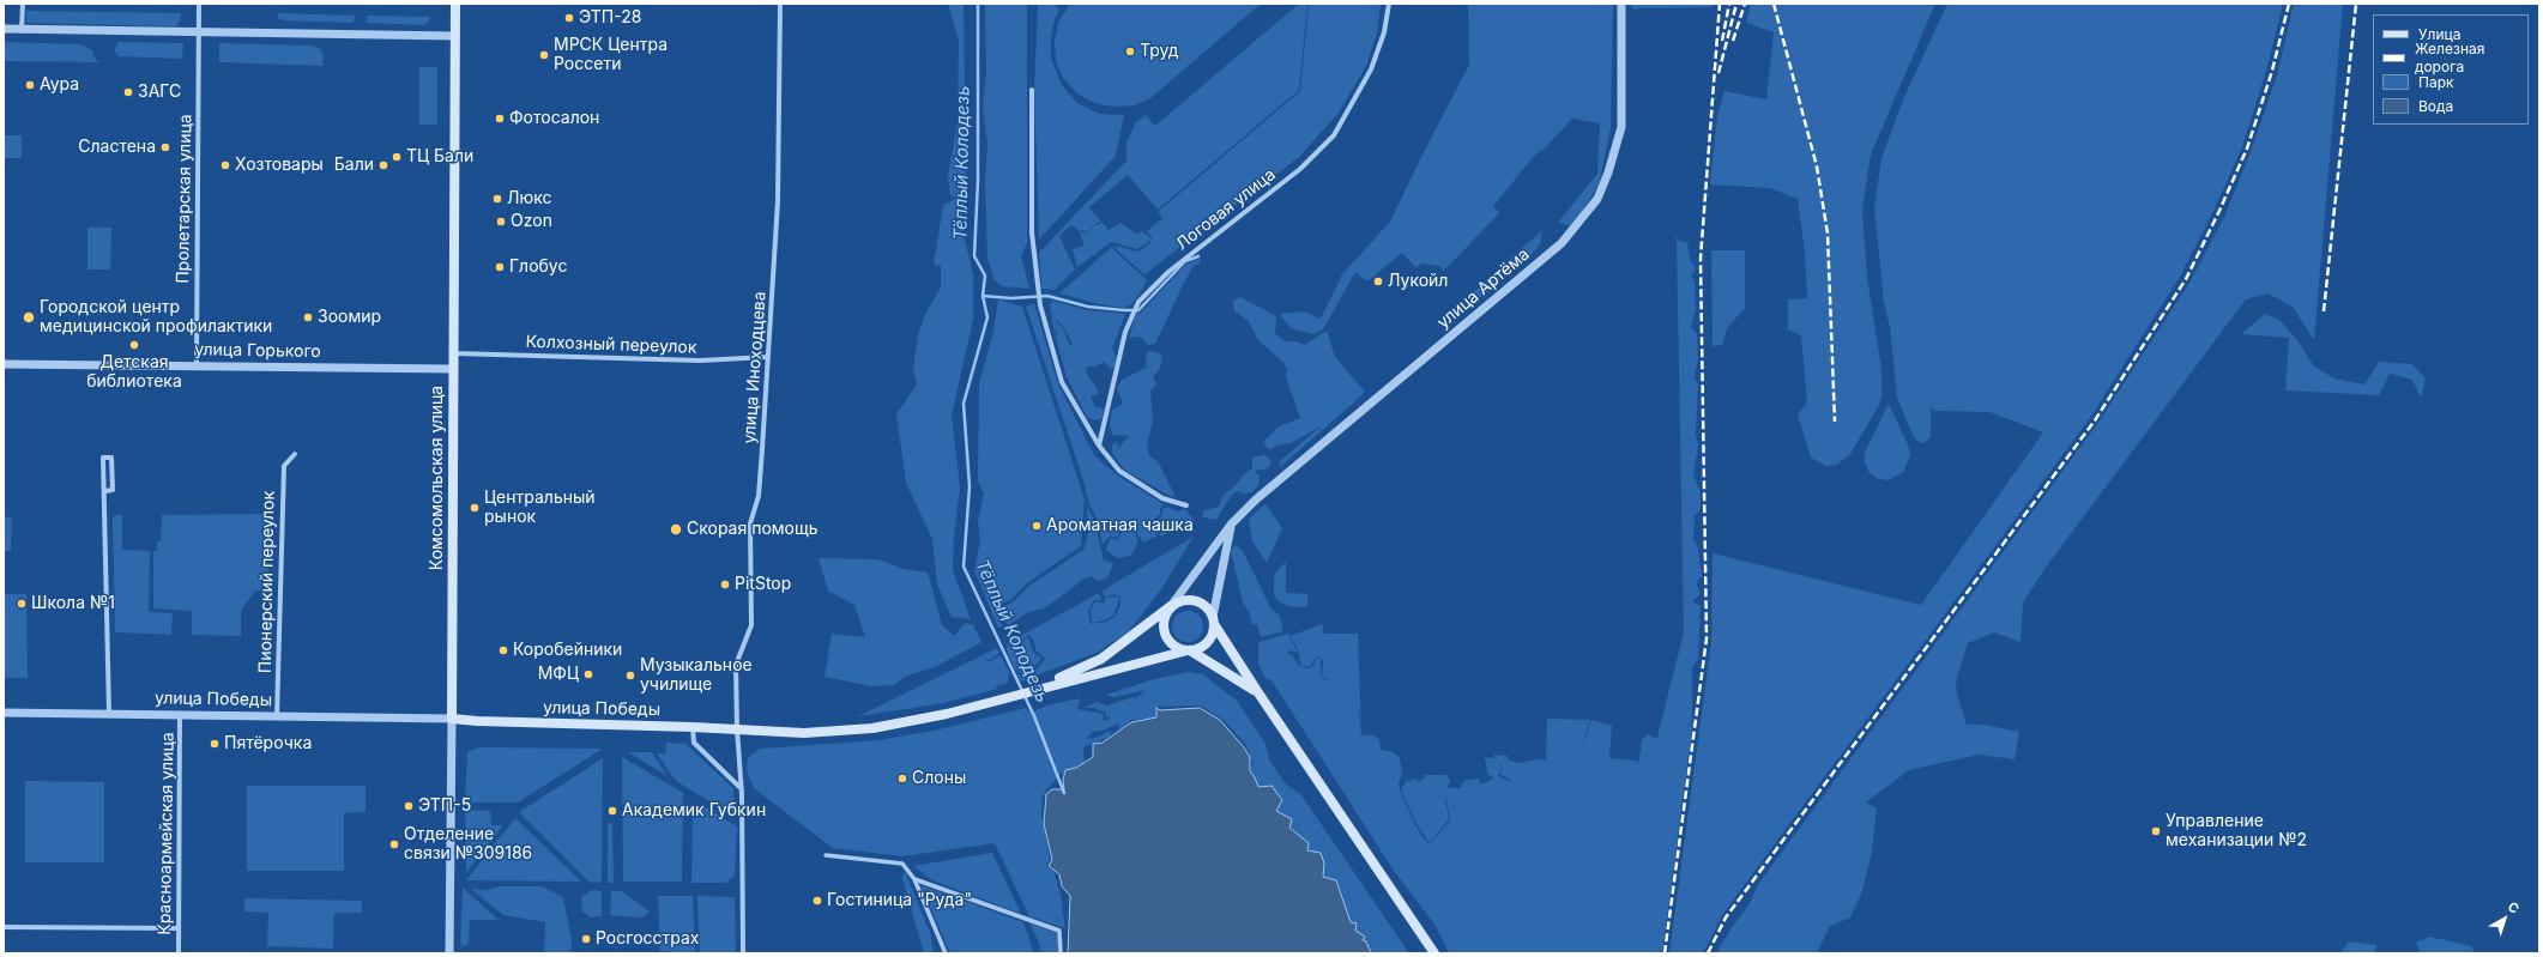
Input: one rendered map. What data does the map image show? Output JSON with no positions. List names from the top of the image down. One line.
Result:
{"streets":{"main road":["Комсомольская улица","улица Победы"],"street":["Пролетарская улица","Логовая улица","улица Артёма","Колхозный переулок","улица Горького","улица Иноходцева","Пионерский переулок","Красноармейская улица"]},"crossings":[["Пролетарская улица","улица Горького"],["улица Артёма","улица Победы"],["Колхозный переулок","улица Иноходцева"],["Колхозный переулок","Комсомольская улица"],["улица Горького","Комсомольская улица"],["улица Иноходцева","улица Победы"],["Комсомольская улица","улица Победы"],["Пионерский переулок","улица Победы"],["улица Победы","Красноармейская улица"]],"water":["Тёплый Колодезь"],"places":["ЭТП-28","Труд","МРСК Центра Россети","Аура","ЗАГС","Фотосалон","Сластена","ТЦ Бали","Хозтовары","Бали","Люкс","Ozon","Глобус","Лукойл","Городской центр медицинской профилактики","Зоомир","Детская библиотека","Центральный рынок","Ароматная чашка","Скорая помощь","PitStop","Школа №1","Коробейники","МФЦ","Музыкальное училище","Пятёрочка","Слоны","ЭТП-5","Академик Губкин","Управление механизации №2","Отделение связи №309186","Гостиница \"Руда\"","Росгосстрах"],"legend":["Улица","Железная дорога","Парк","Вода"],"north":"top right"}
